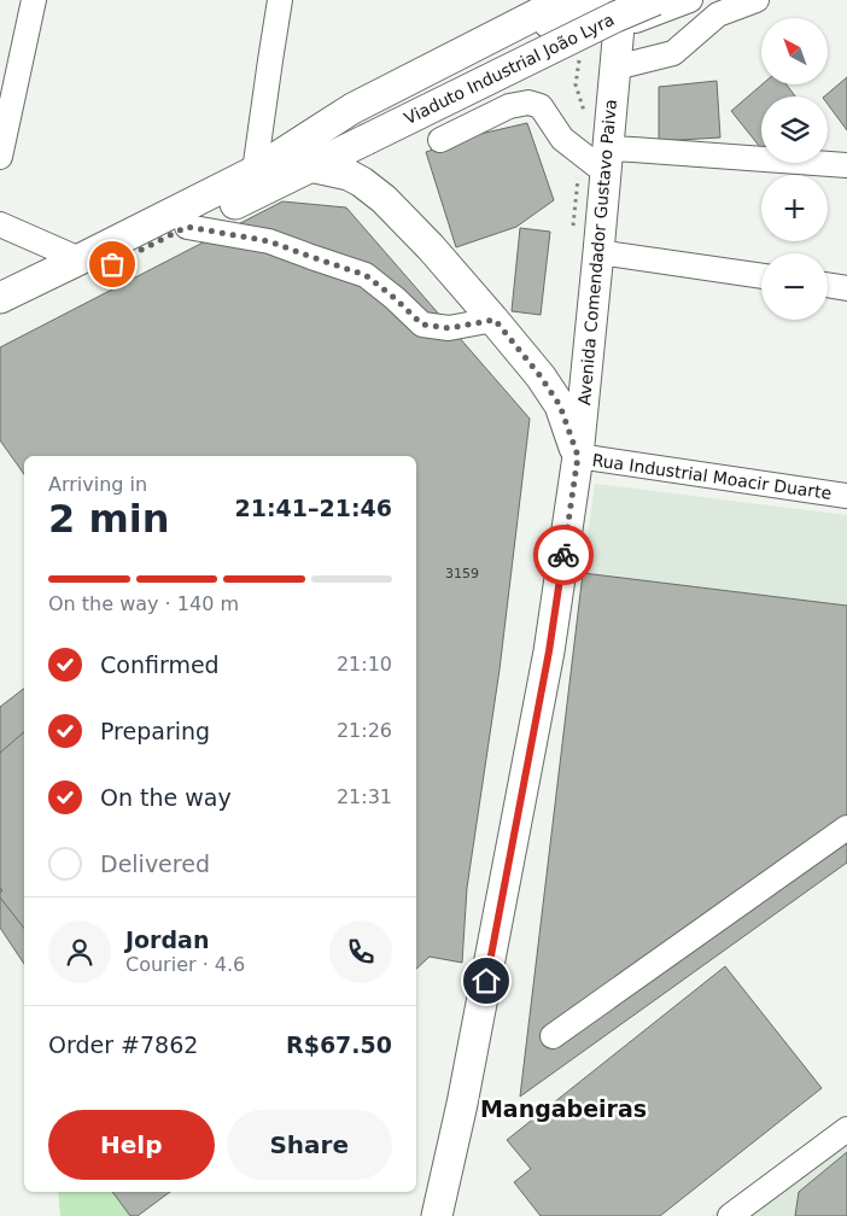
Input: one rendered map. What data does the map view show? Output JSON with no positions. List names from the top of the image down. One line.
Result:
{"streets":{"main road":["Viaduto Industrial João Lyra","Avenida Comendador Gustavo Paiva"],"street":["Rua Industrial Moacir Duarte"]},"crossings":[["Avenida Comendador Gustavo Paiva","Rua Industrial Moacir Duarte"]],"districts":["Mangabeiras"],"house_numbers":["3159"],"north":"top left","page":{"map_buttons":["+","−"],"heading":["2 min","Arriving in","21:41–21:46"],"panel":["Jordan","Courier · 4.6","Order #7862","R$67.50"],"bar":"On the way · 140 m","list":[["Confirmed","21:10"],["Preparing","21:26"],["On the way","21:31"],"Delivered"],"buttons":["Help","Share"]}}
